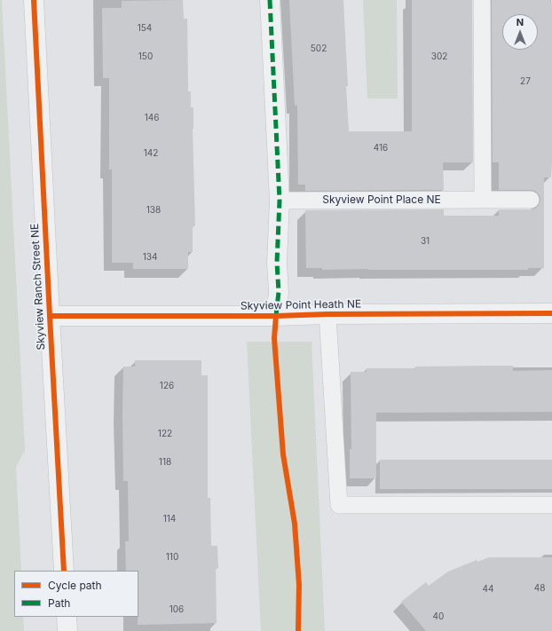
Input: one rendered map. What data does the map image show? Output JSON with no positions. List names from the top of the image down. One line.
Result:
{"streets":{"street":["Skyview Ranch Street NE","Skyview Point Heath NE"],"lane":["Skyview Point Place NE"]},"crossings":[["Skyview Ranch Street NE","Skyview Point Heath NE"]],"house_numbers":["154","502","150","302","27","146","416","142","138","31","134","126","122","118","114","110","48","44","106","40"],"legend":["Cycle path","Path"],"north":"top"}
